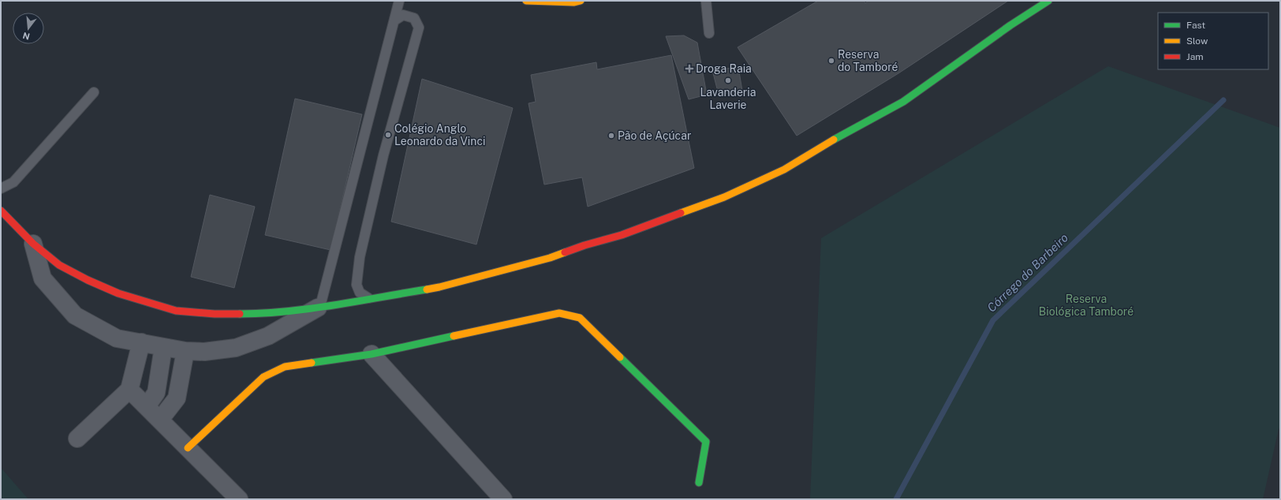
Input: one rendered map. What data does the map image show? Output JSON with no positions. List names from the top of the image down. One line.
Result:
{"water":["Córrego do Barbeiro"],"parks":["Reserva Biológica Tamboré"],"places":{"other":["Reserva do Tamboré","Lavanderia Laverie","Colégio Anglo Leonardo da Vinci","Pão de Açúcar"],"health":["Droga Raia"]},"legend":["Fast","Slow","Jam"],"north":"bottom"}
